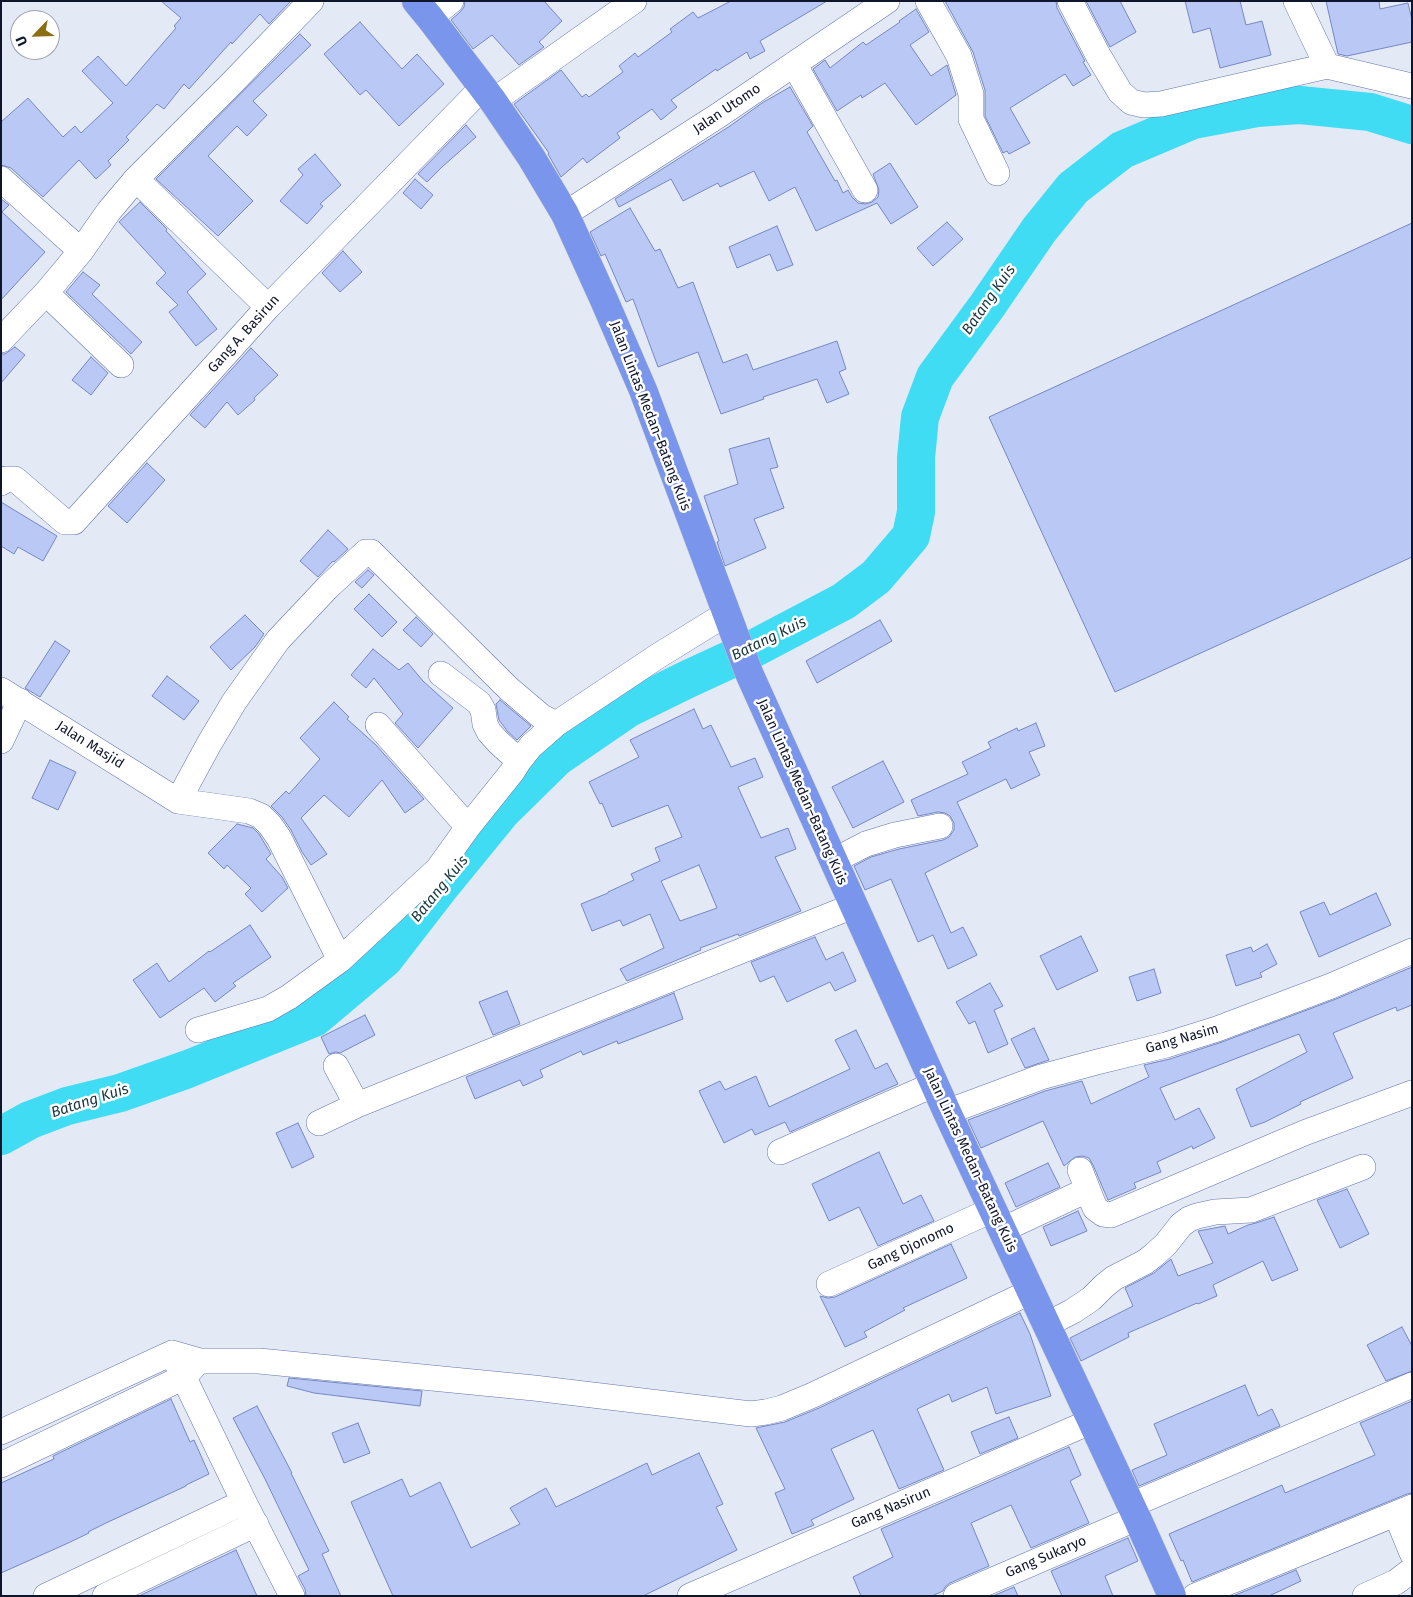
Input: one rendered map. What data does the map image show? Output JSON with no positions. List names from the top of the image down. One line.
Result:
{"streets":{"highway":["Jalan Lintas Medan–Batang Kuis"],"street":["Jalan Utomo","Gang A. Basirun","Jalan Masjid","Gang Nasim","Gang Djonomo","Gang Nasirun","Gang Sukaryo"]},"crossings":[["Jalan Utomo","Jalan Lintas Medan–Batang Kuis"],["Gang A. Basirun","Jalan Lintas Medan–Batang Kuis"],["Jalan Lintas Medan–Batang Kuis","Gang Nasim"],["Jalan Lintas Medan–Batang Kuis","Gang Djonomo"],["Jalan Lintas Medan–Batang Kuis","Gang Nasirun"],["Jalan Lintas Medan–Batang Kuis","Gang Sukaryo"]],"water":["Batang Kuis"],"north":"bottom left"}
